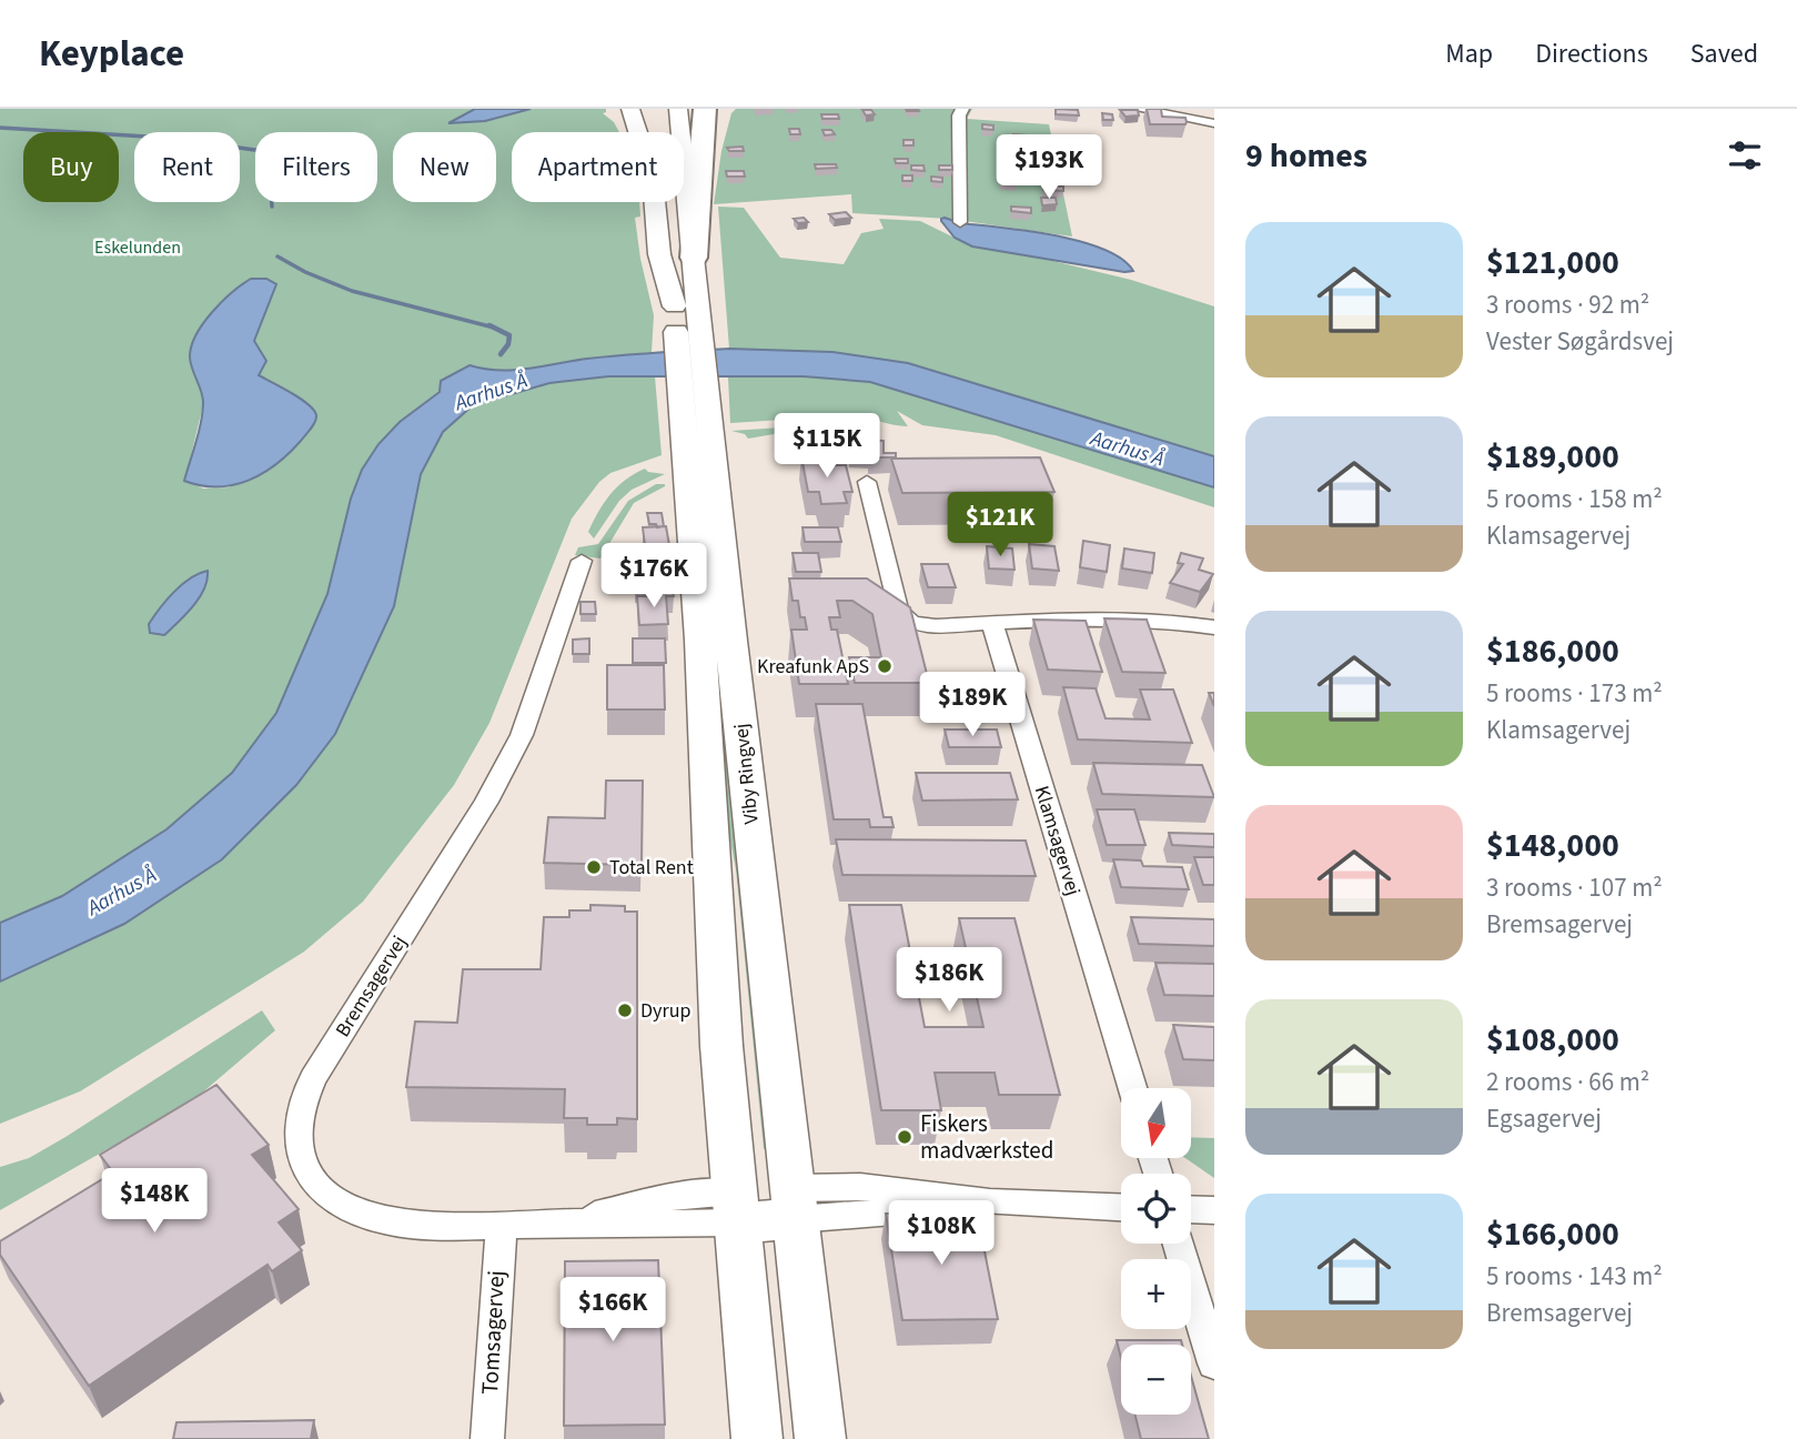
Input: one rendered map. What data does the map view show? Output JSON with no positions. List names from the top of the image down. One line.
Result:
{"streets":{"main road":["Viby Ringvej"],"street":["Klamsagervej","Bremsagervej","Tomsagervej"]},"crossings":[["Viby Ringvej","Bremsagervej"],["Bremsagervej","Tomsagervej"]],"water":["Aarhus Å"],"parks":["Eskelunden"],"places":["Kreafunk ApS","Total Rent","Dyrup","Fiskers madværksted"],"north":"bottom","page":{"header":"Keyplace","nav":["Map","Directions","Saved"],"heading":"9 homes","chip":["Buy","Rent","Filters","New","Apartment"],"price":["$193K","$115K","$121K","$176K","$189K","$186K","$148K","$108K","$166K"],"list":[{"name":"$121,000","note":"3 rooms · 92 m² · Vester Søgårdsvej"},{"name":"$189,000","note":"5 rooms · 158 m² · Klamsagervej"},{"name":"$186,000","note":"5 rooms · 173 m² · Klamsagervej"},{"name":"$148,000","note":"3 rooms · 107 m² · Bremsagervej"},{"name":"$108,000","note":"2 rooms · 66 m² · Egsagervej"},{"name":"$166,000","note":"5 rooms · 143 m² · Bremsagervej"}],"map_buttons":["+","−"]}}
